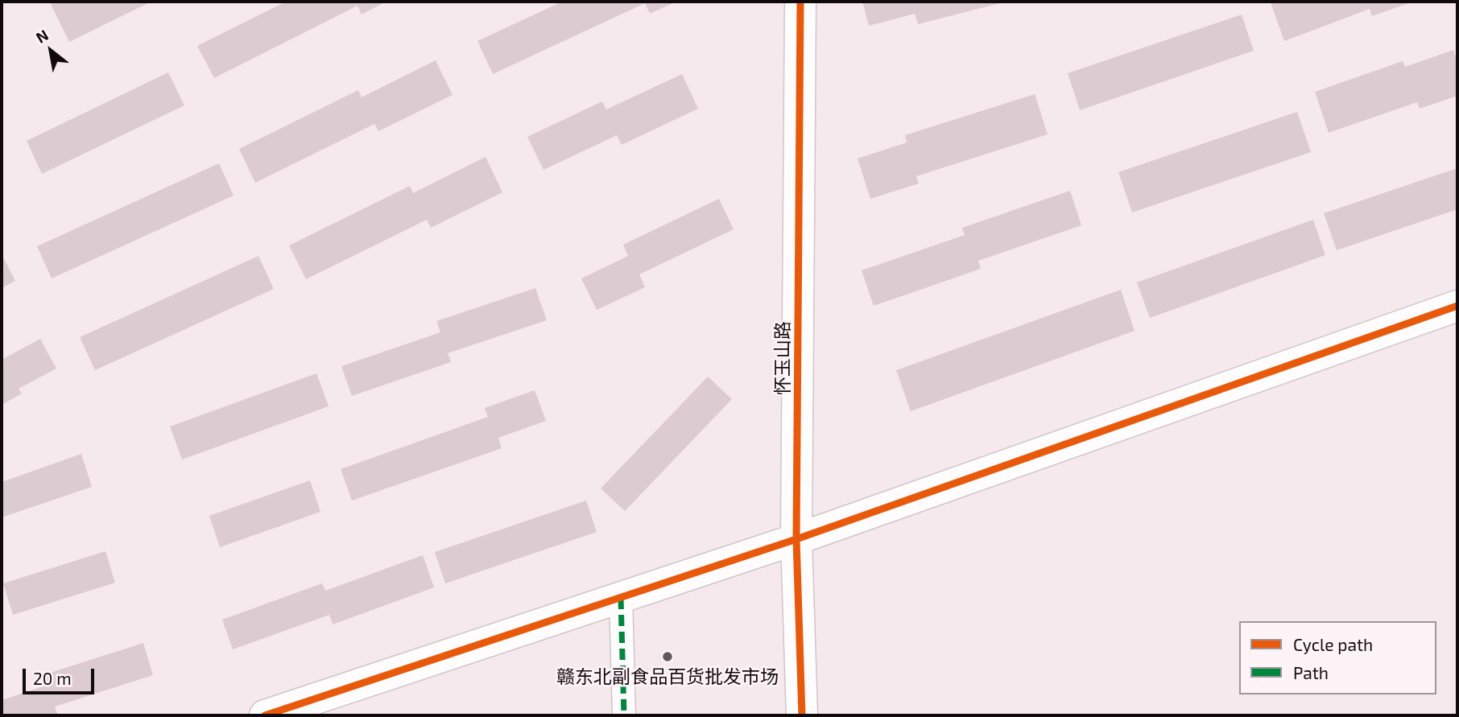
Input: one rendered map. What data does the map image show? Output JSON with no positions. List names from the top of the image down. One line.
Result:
{"streets":{"street":["怀玉山路"]},"places":["赣东北副食品百货批发市场"],"legend":["Cycle path","Path"],"scale_bar":"20 m","north":"top left"}
